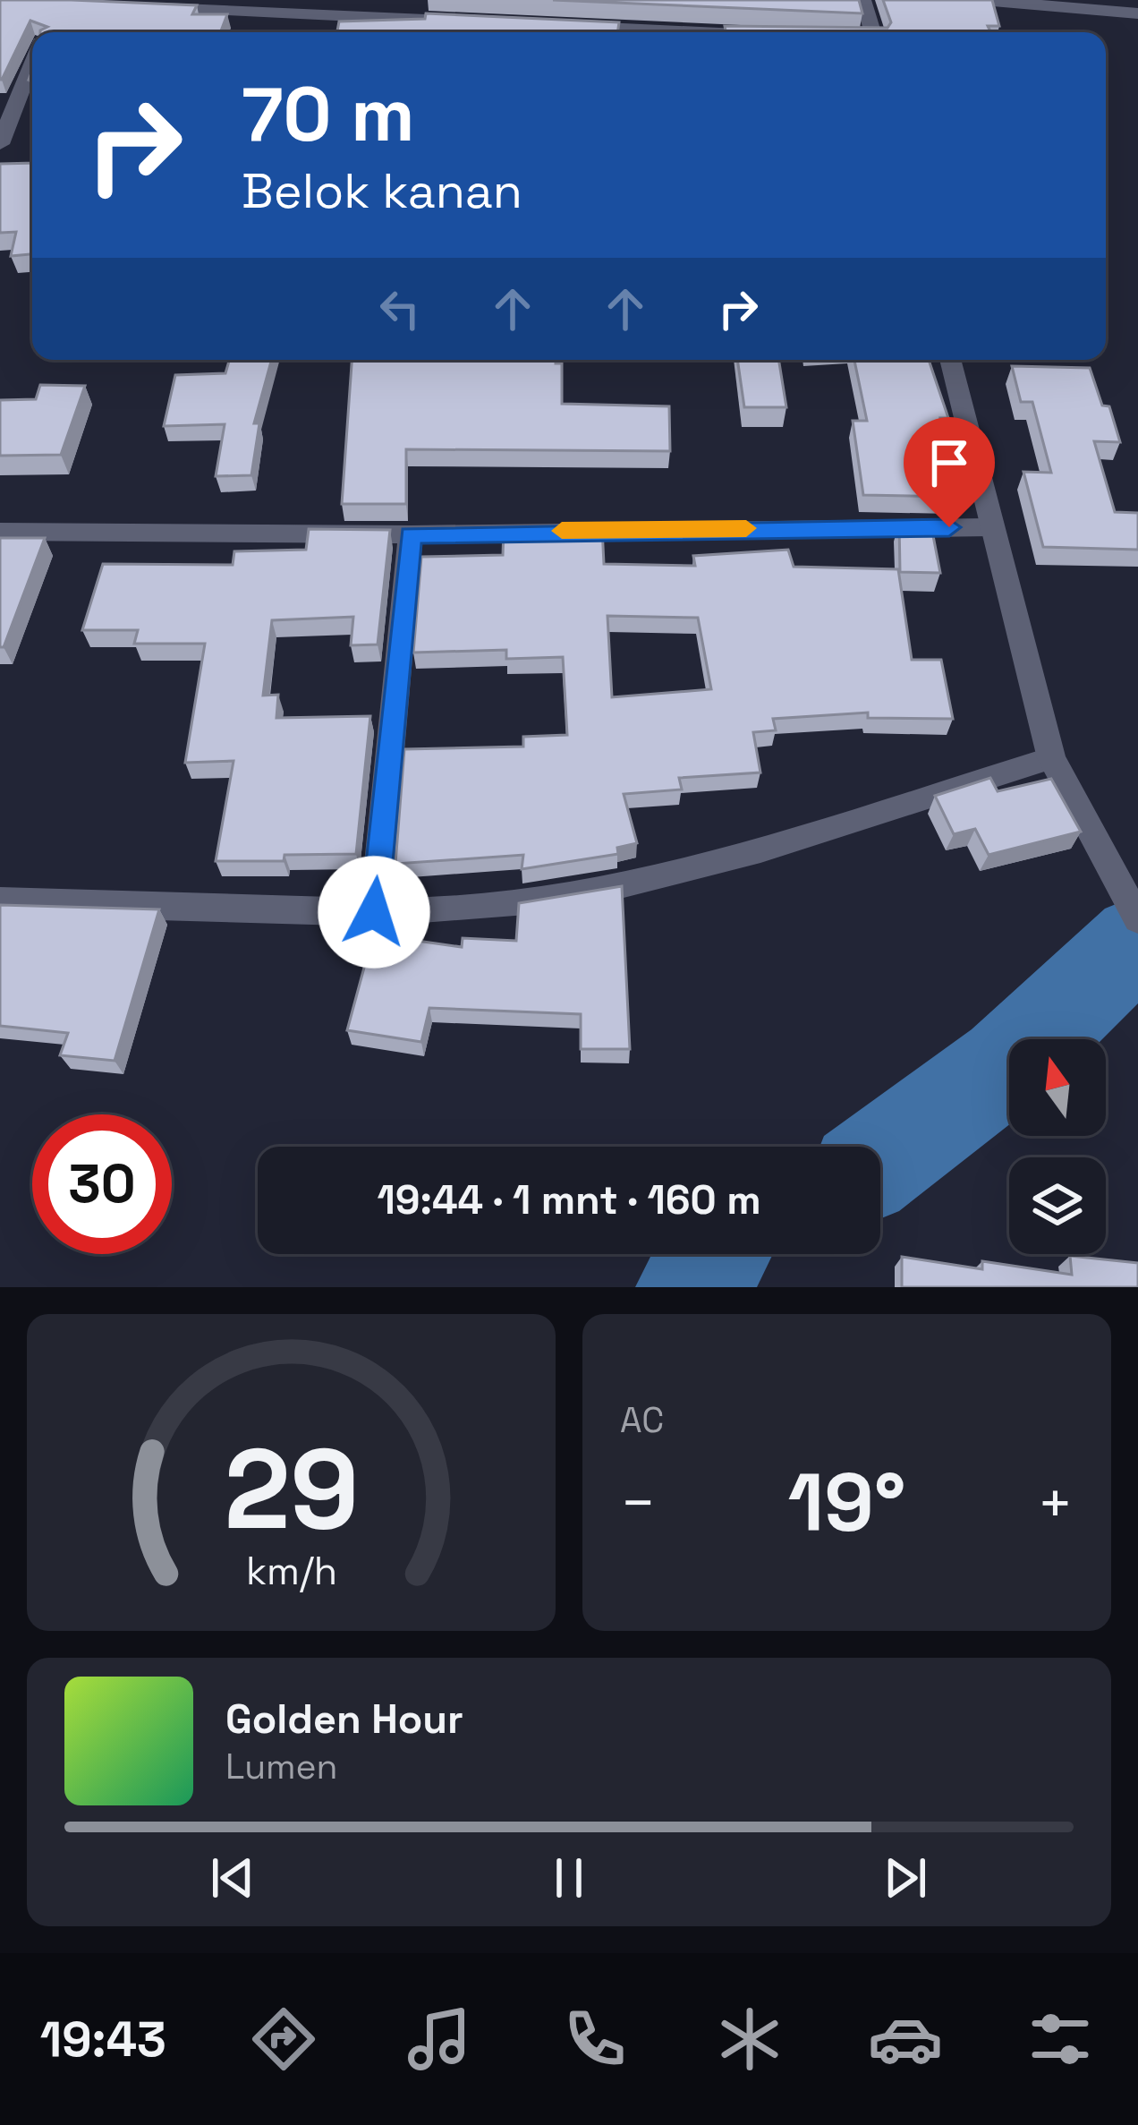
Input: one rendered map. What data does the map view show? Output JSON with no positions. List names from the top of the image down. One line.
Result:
{"north":"top","page":{"turn":["70 m","Belok kanan"],"limit":"30","trip":"19:44 · 1 mnt · 160 m","tile":"AC","heat":["−","19°","+"],"song":["Golden Hour","Lumen"],"tabs":"19:43","gauge":["29","km/h"]}}
